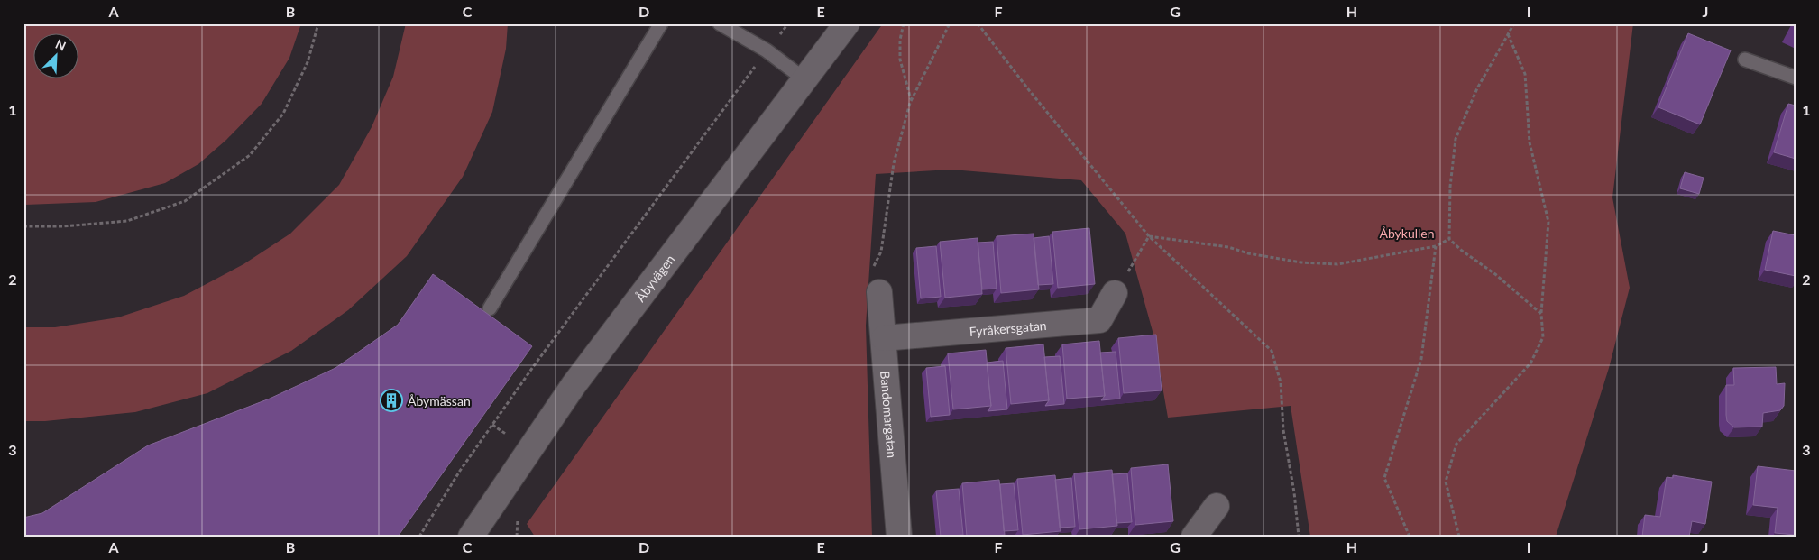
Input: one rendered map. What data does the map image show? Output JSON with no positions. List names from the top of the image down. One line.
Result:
{"streets":{"street":["Åbyvägen","Fyråkersgatan","Bandomargatan"]},"crossings":[["Fyråkersgatan","Bandomargatan"]],"parks":["Åbykullen"],"places":{"building":["Åbymässan"]},"north":"top right","grid":{"columns":["A","B","C","D","E","F","G","H","I","J"],"rows":["1","2","3"]}}
